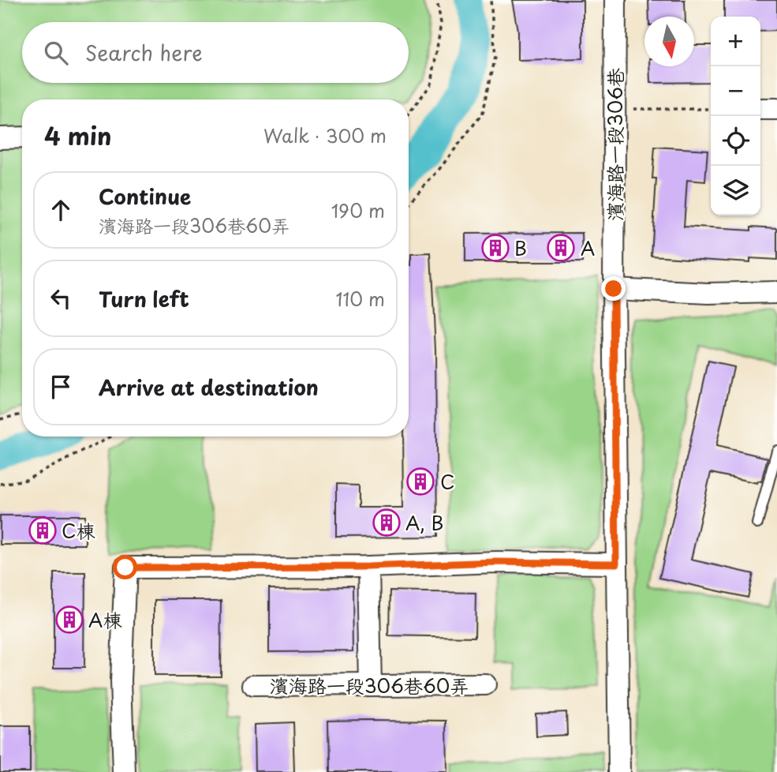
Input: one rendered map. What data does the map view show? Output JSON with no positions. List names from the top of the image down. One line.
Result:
{"streets":{"street":["濱海路一段306巷","濱海路一段306巷60弄"]},"places":{"building":["B","A","C","A, B","C棟","A棟"]},"north":"bottom","page":{"map_buttons":["+","−"],"search":"Search here","heading":["4 min","Walk · 300 m"],"list":[["Continue","濱海路一段306巷60弄","190 m"],["Turn left","110 m"],"Arrive at destination"]}}
